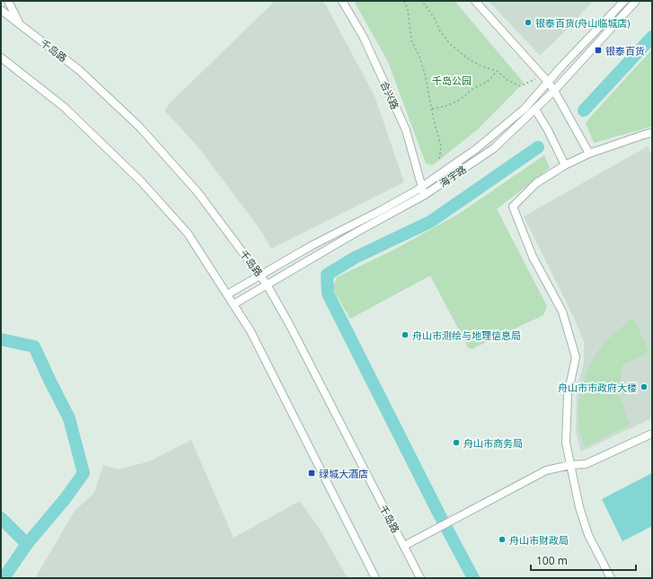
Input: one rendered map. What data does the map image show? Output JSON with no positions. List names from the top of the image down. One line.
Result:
{"streets":{"street":["千岛路","合兴路","海宇路"]},"crossings":[["千岛路","海宇路"],["合兴路","海宇路"]],"parks":["千岛公园"],"places":{"other":["银泰百货(舟山临城店)","舟山市测绘与地理信息局","舟山市市政府大楼","舟山市商务局","舟山市财政局"],"transit":["银泰百货","绿城大酒店"]},"scale_bar":"100 m"}
